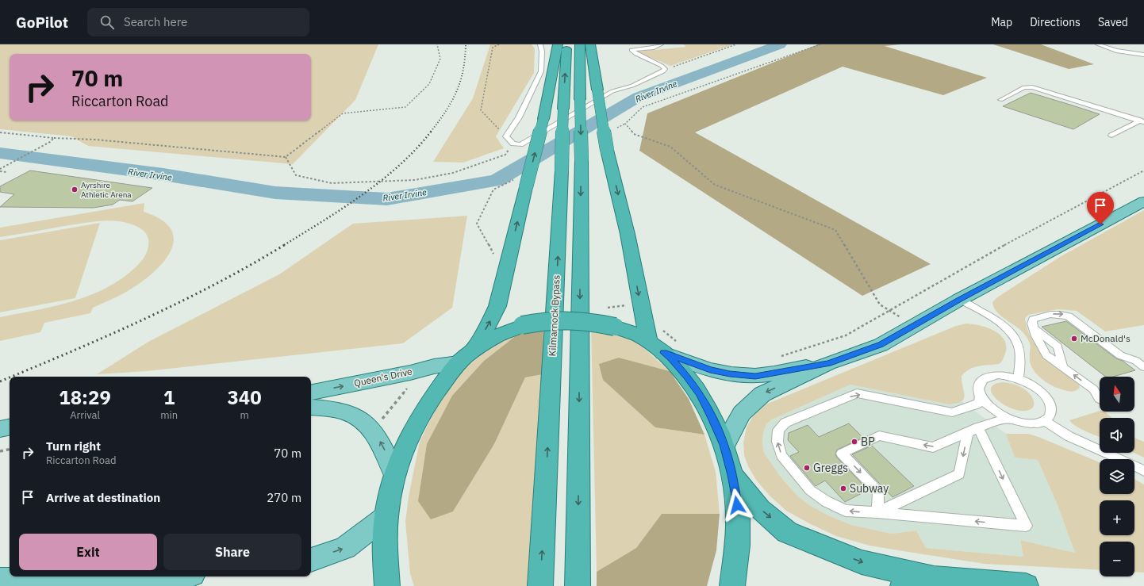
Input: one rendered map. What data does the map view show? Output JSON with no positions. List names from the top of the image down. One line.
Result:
{"streets":{"highway":["Kilmarnock Bypass"],"main road":["Queen's Drive"]},"water":["River Irvine"],"places":["Ayrshire Athletic Arena","McDonald's","BP","Greggs","Subway"],"north":"top","page":{"header":"GoPilot","search":"Search here","nav":["Map","Directions","Saved"],"turn":["70 m","Riccarton Road"],"map_buttons":["+","−"],"eta":["18:29","Arrival","1","min","340","m"],"list":[{"name":"Turn right","note":"Riccarton Road","value":"70 m"},{"name":"Arrive at destination","value":"270 m"}],"buttons":["Exit","Share"]}}
